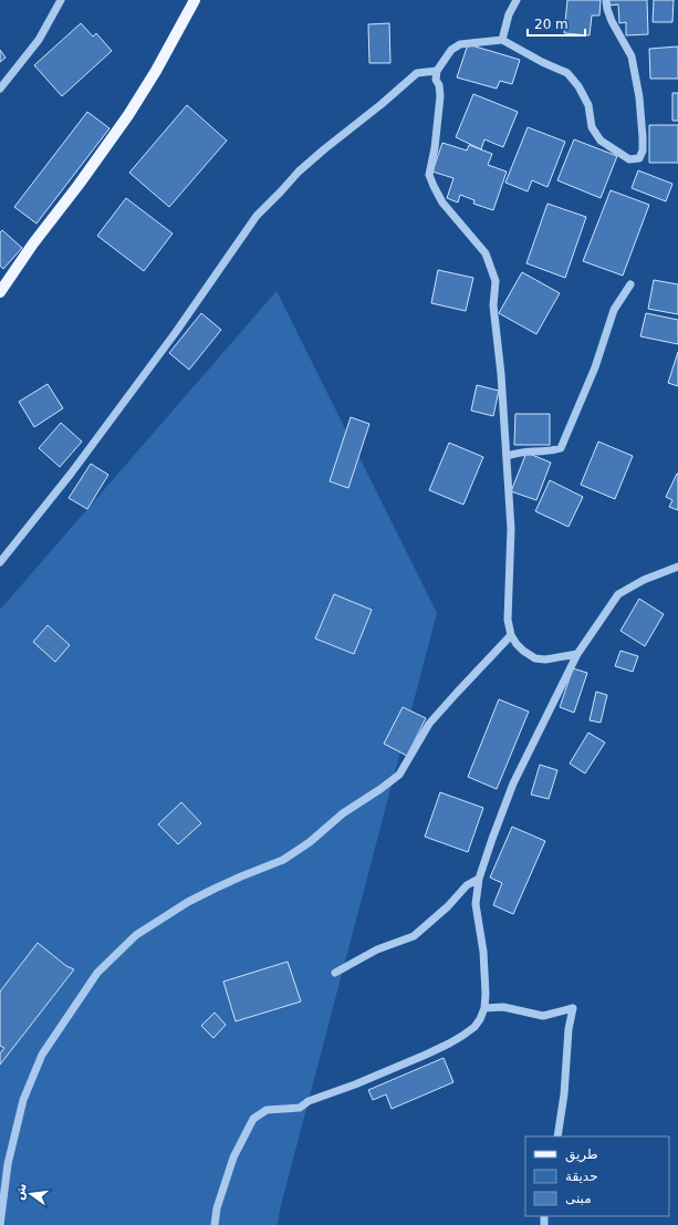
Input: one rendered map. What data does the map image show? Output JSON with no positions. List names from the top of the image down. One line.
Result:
{"legend":["طريق","حديقة","مبنى"],"scale_bar":"20 m","north":"left"}
